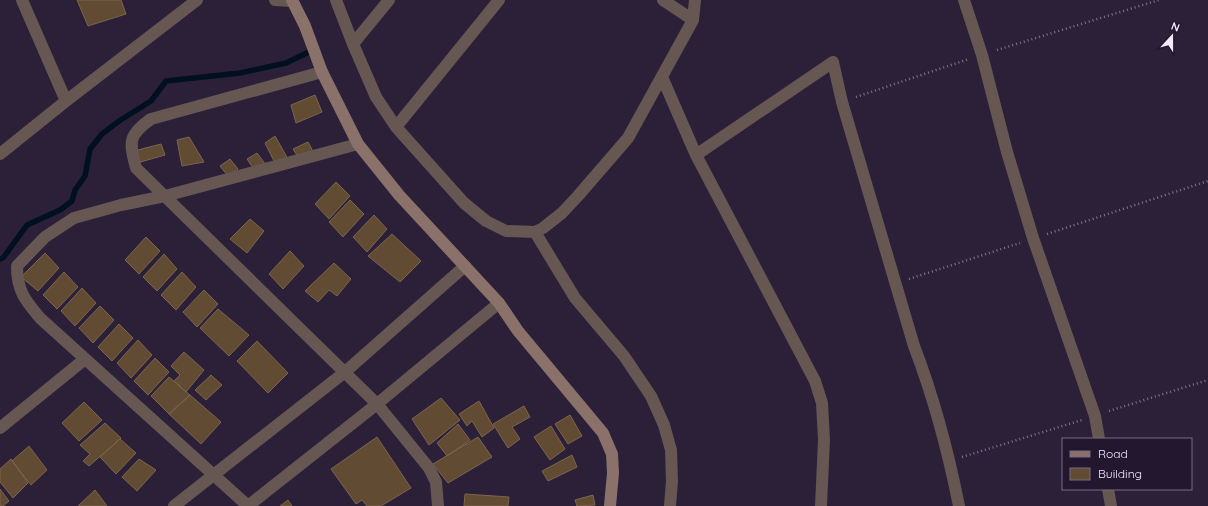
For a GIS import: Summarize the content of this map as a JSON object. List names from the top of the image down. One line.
{"legend":["Road","Building"],"north":"top"}
